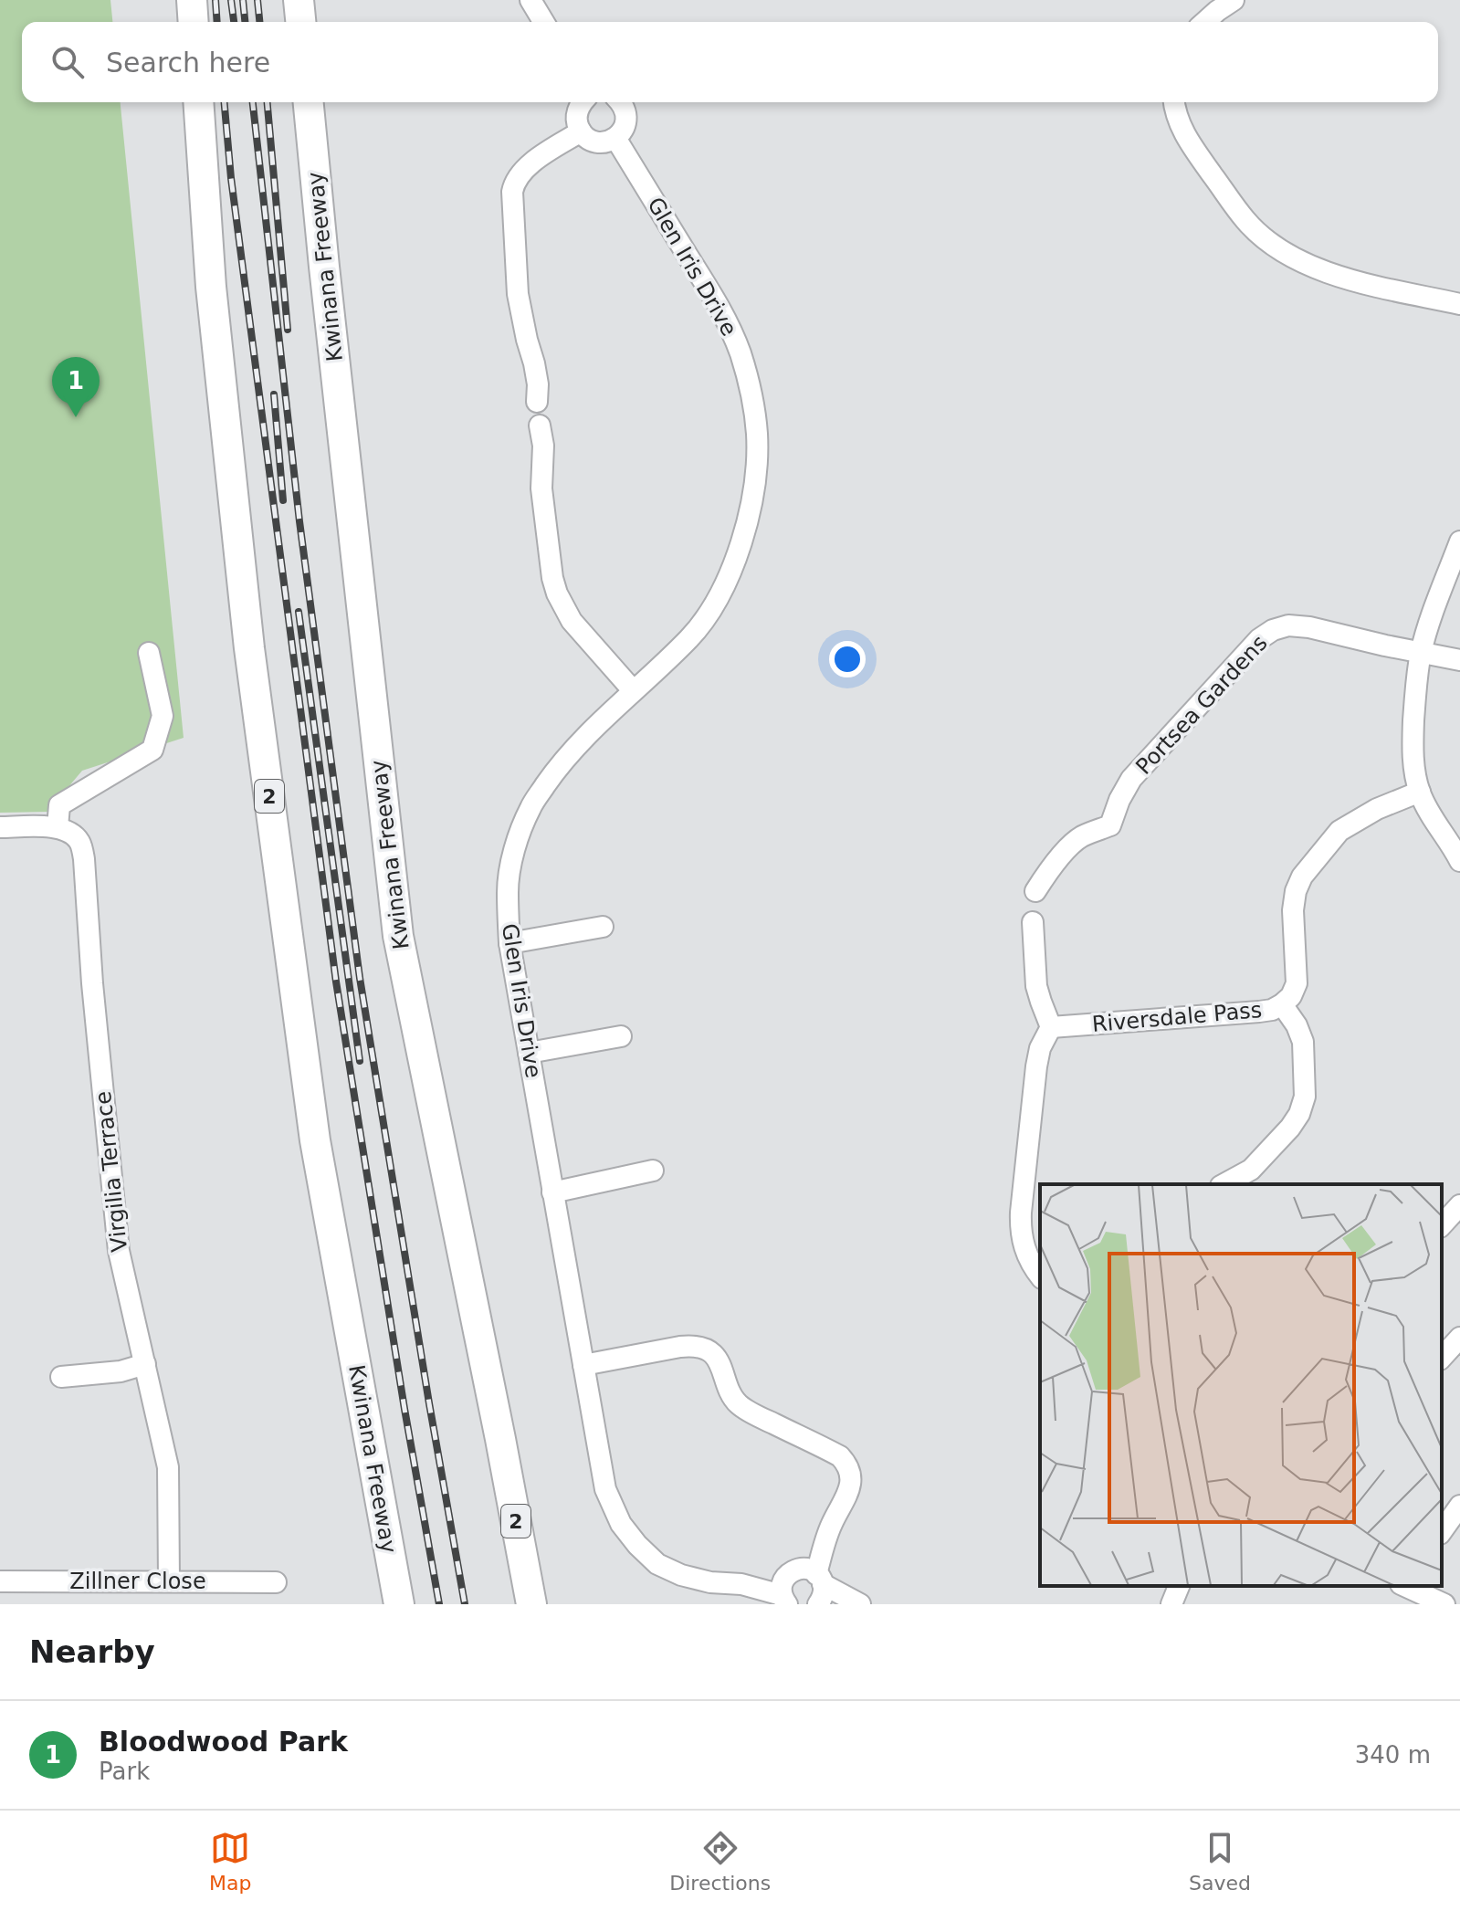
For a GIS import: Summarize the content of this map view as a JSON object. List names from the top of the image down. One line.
{"streets":{"highway":["Kwinana Freeway","2"],"street":["Glen Iris Drive","Portsea Gardens","Riversdale Pass","Virgilia Terrace","Zillner Close"]},"crossings":[["Virgilia Terrace","Zillner Close"]],"page":{"search":"Search here","pins":"1","heading":"Nearby","list":[{"mark":"1","name":"Bloodwood Park","note":"Park","value":"340 m"}],"nav":["Map","Directions","Saved"]}}
